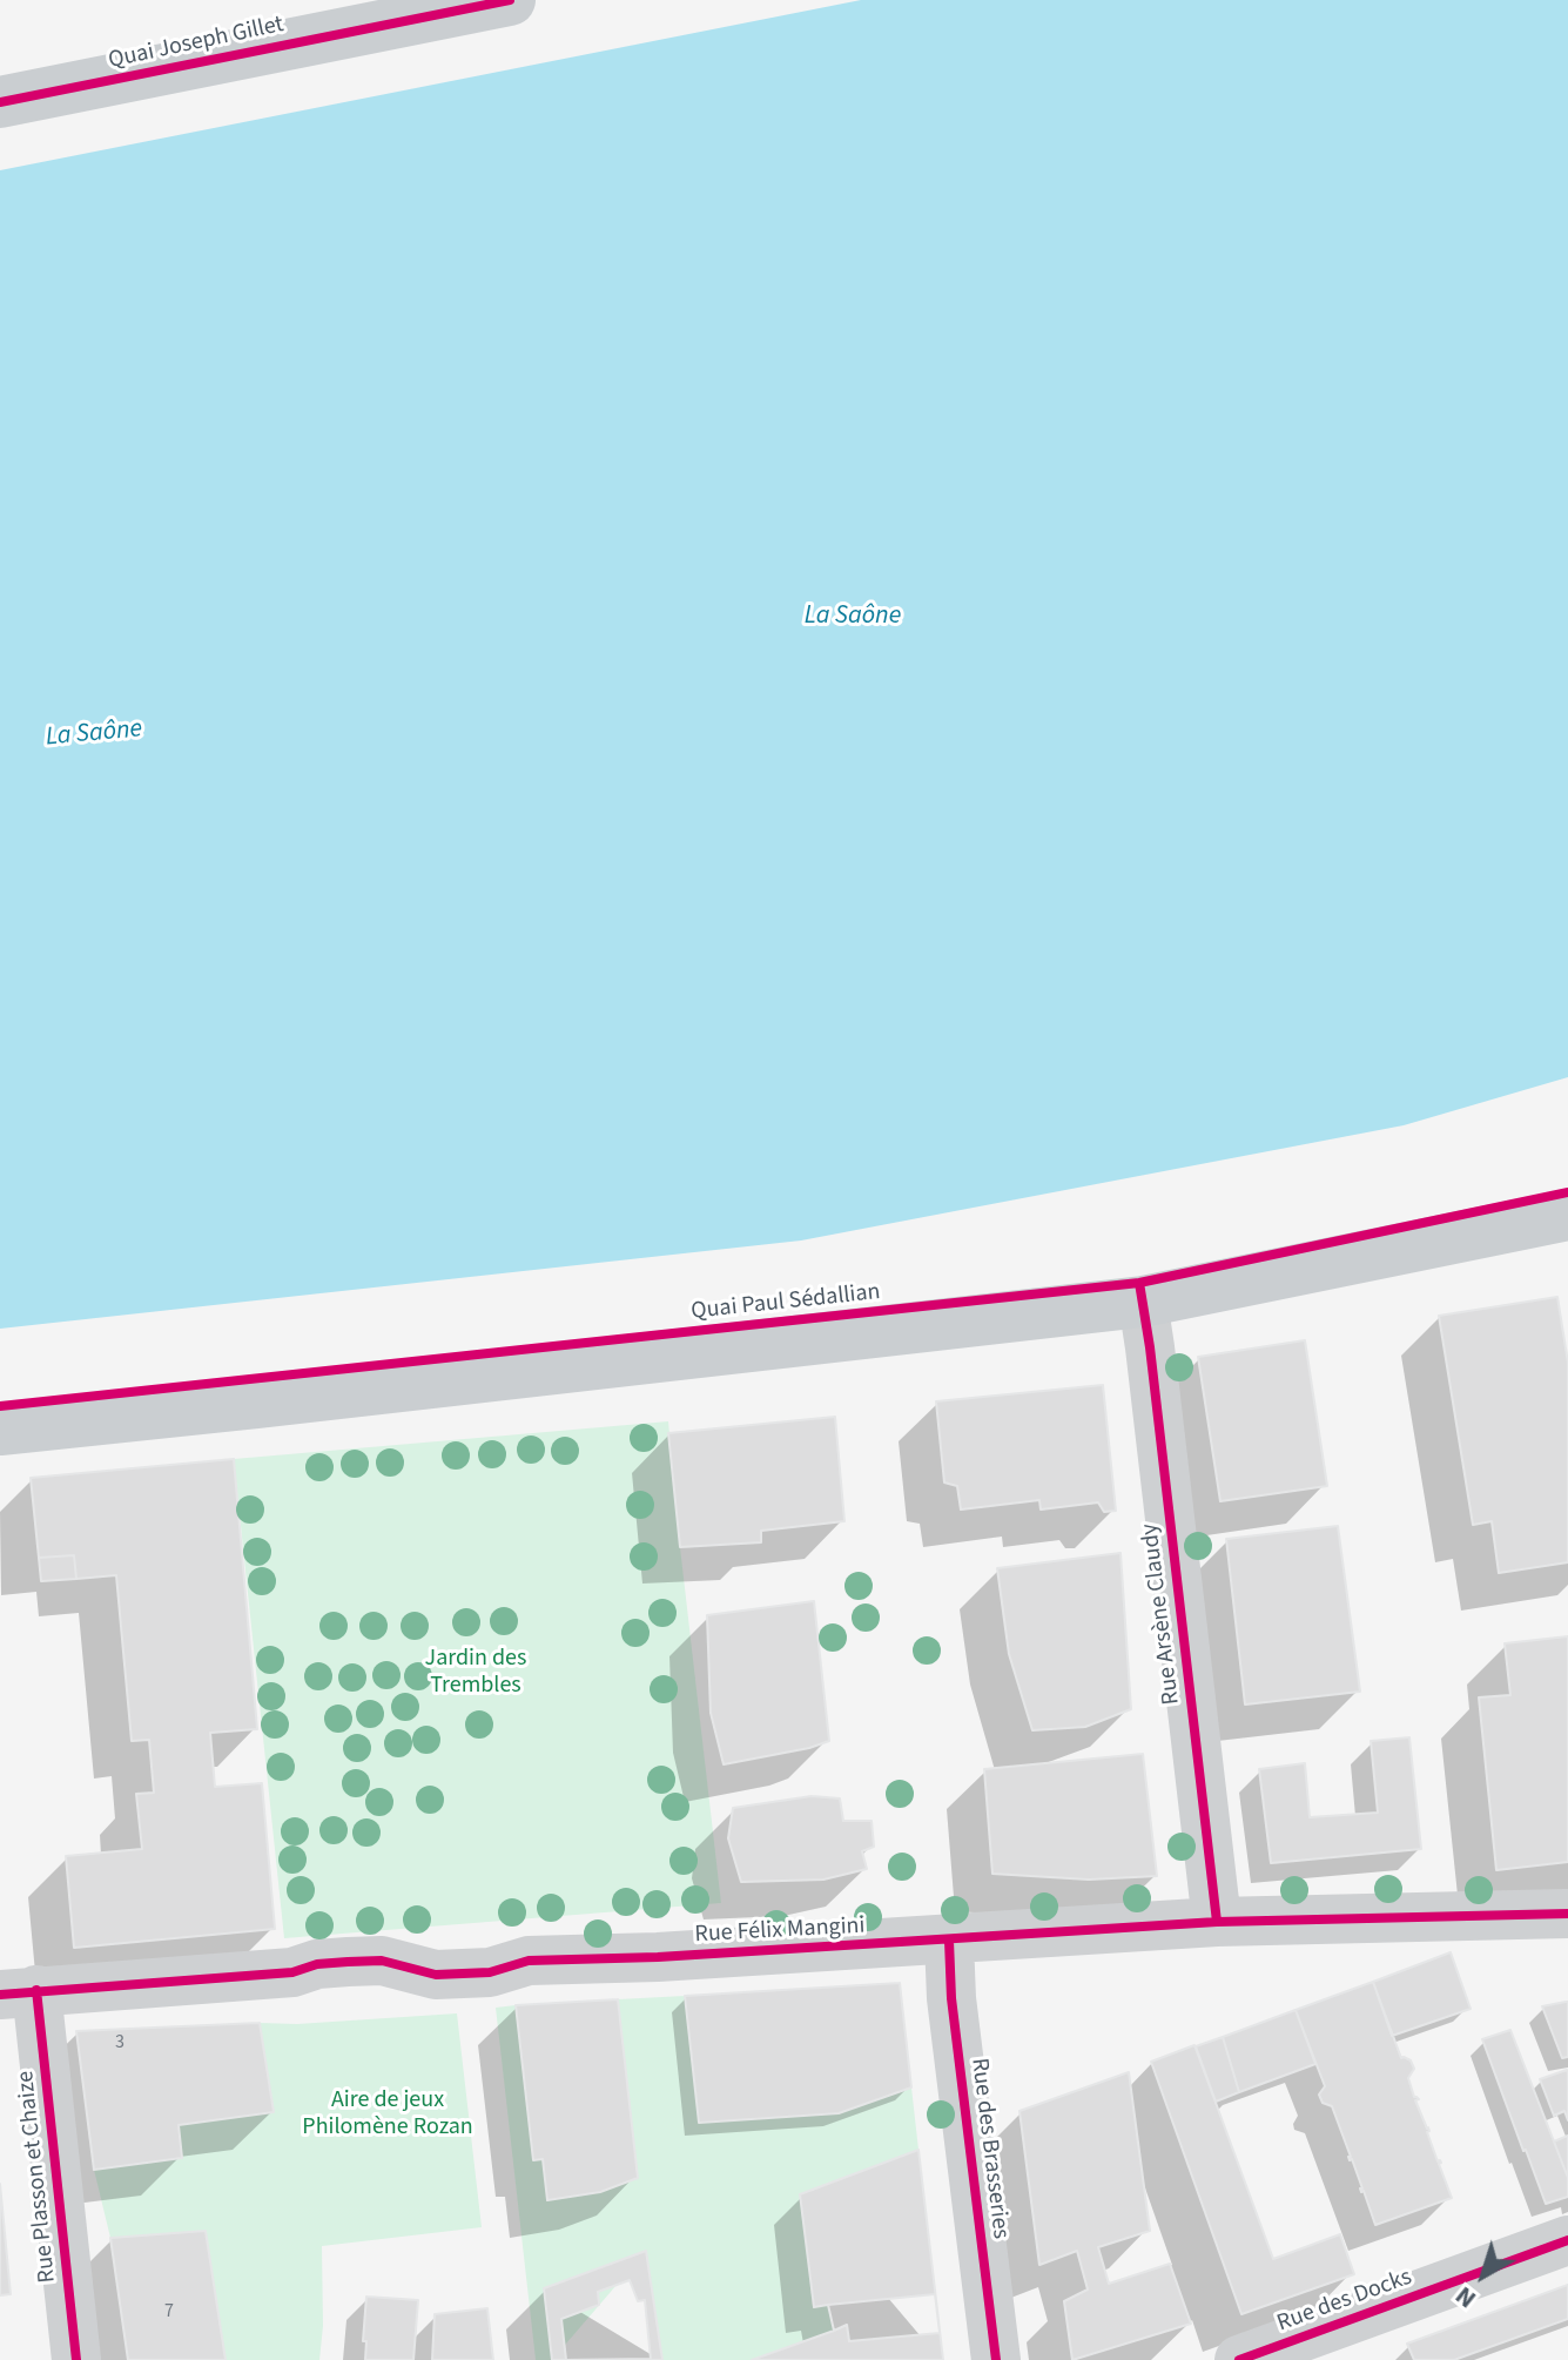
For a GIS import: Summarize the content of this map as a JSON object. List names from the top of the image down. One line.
{"streets":{"main road":["Quai Joseph Gillet","Quai Paul Sédallian"],"street":["Rue Arsène Claudy","Rue Félix Mangini","Rue des Brasseries","Rue Plasson et Chaize","Rue des Docks"]},"crossings":[["Quai Paul Sédallian","Rue Arsène Claudy"],["Rue Arsène Claudy","Rue Félix Mangini"],["Rue Félix Mangini","Rue des Brasseries"],["Rue Félix Mangini","Rue Plasson et Chaize"]],"water":["La Saône"],"parks":["Jardin des Trembles","Aire de jeux Philomène Rozan"],"house_numbers":["3","7"],"north":"bottom left"}
